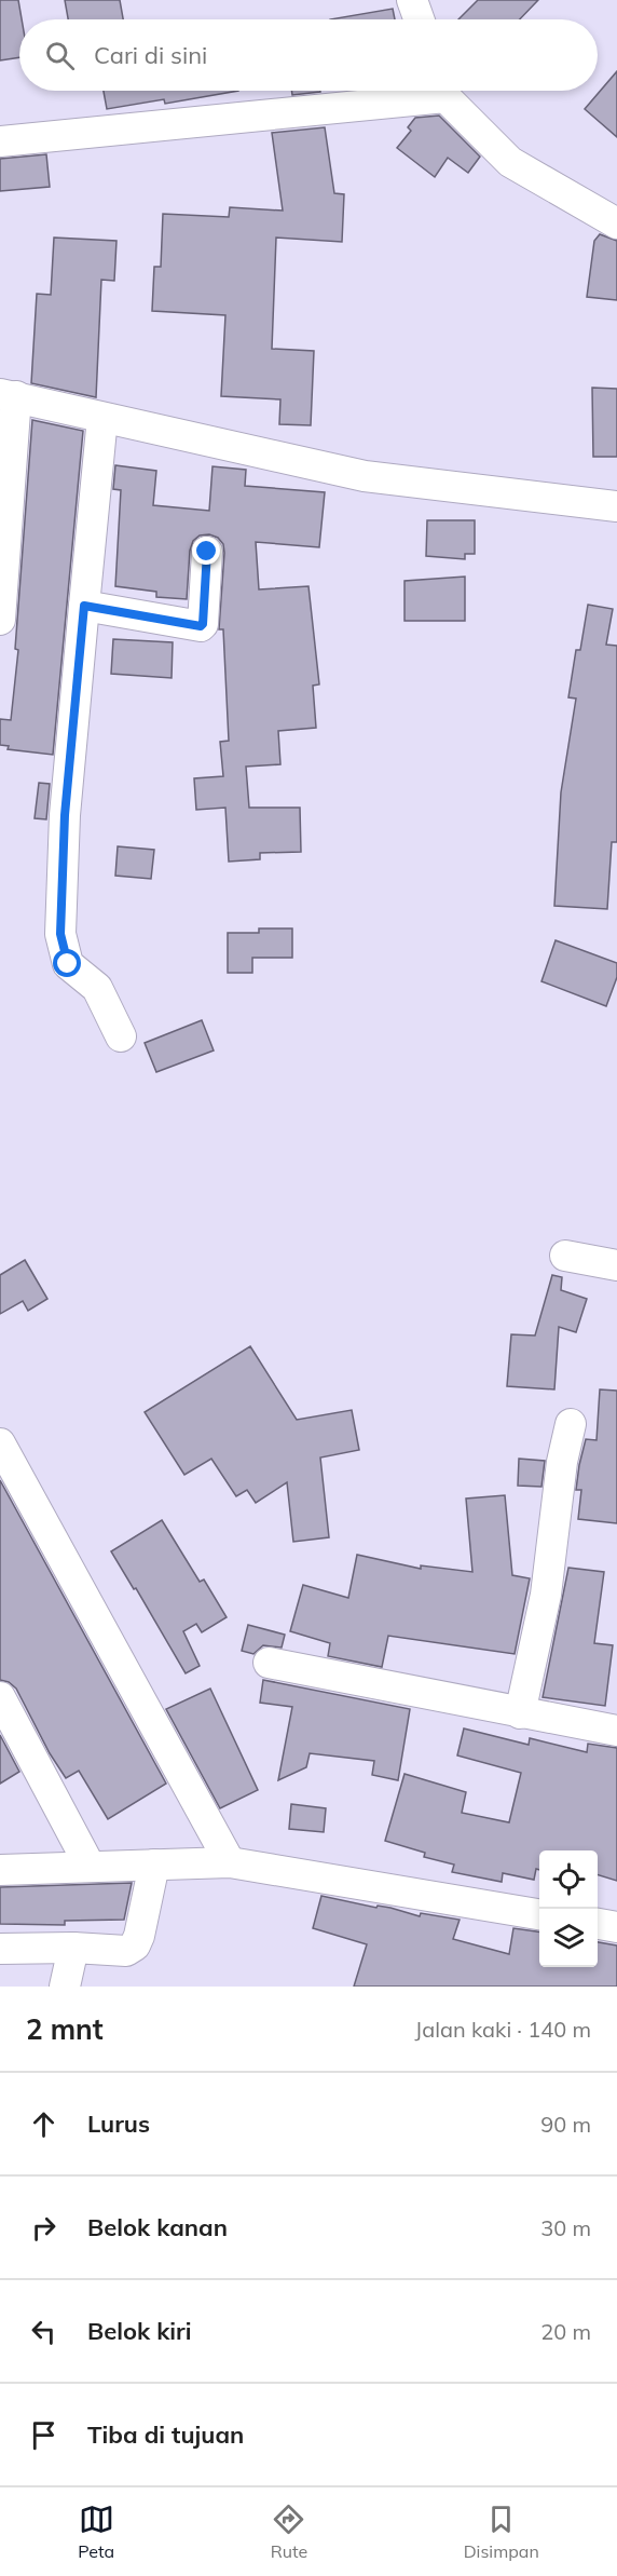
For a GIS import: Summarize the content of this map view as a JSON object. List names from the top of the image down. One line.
{"page":{"search":"Cari di sini","heading":["2 mnt","Jalan kaki · 140 m"],"list":[["Lurus","90 m"],["Belok kanan","30 m"],["Belok kiri","20 m"],"Tiba di tujuan"],"nav":["Peta","Rute","Disimpan"]}}
